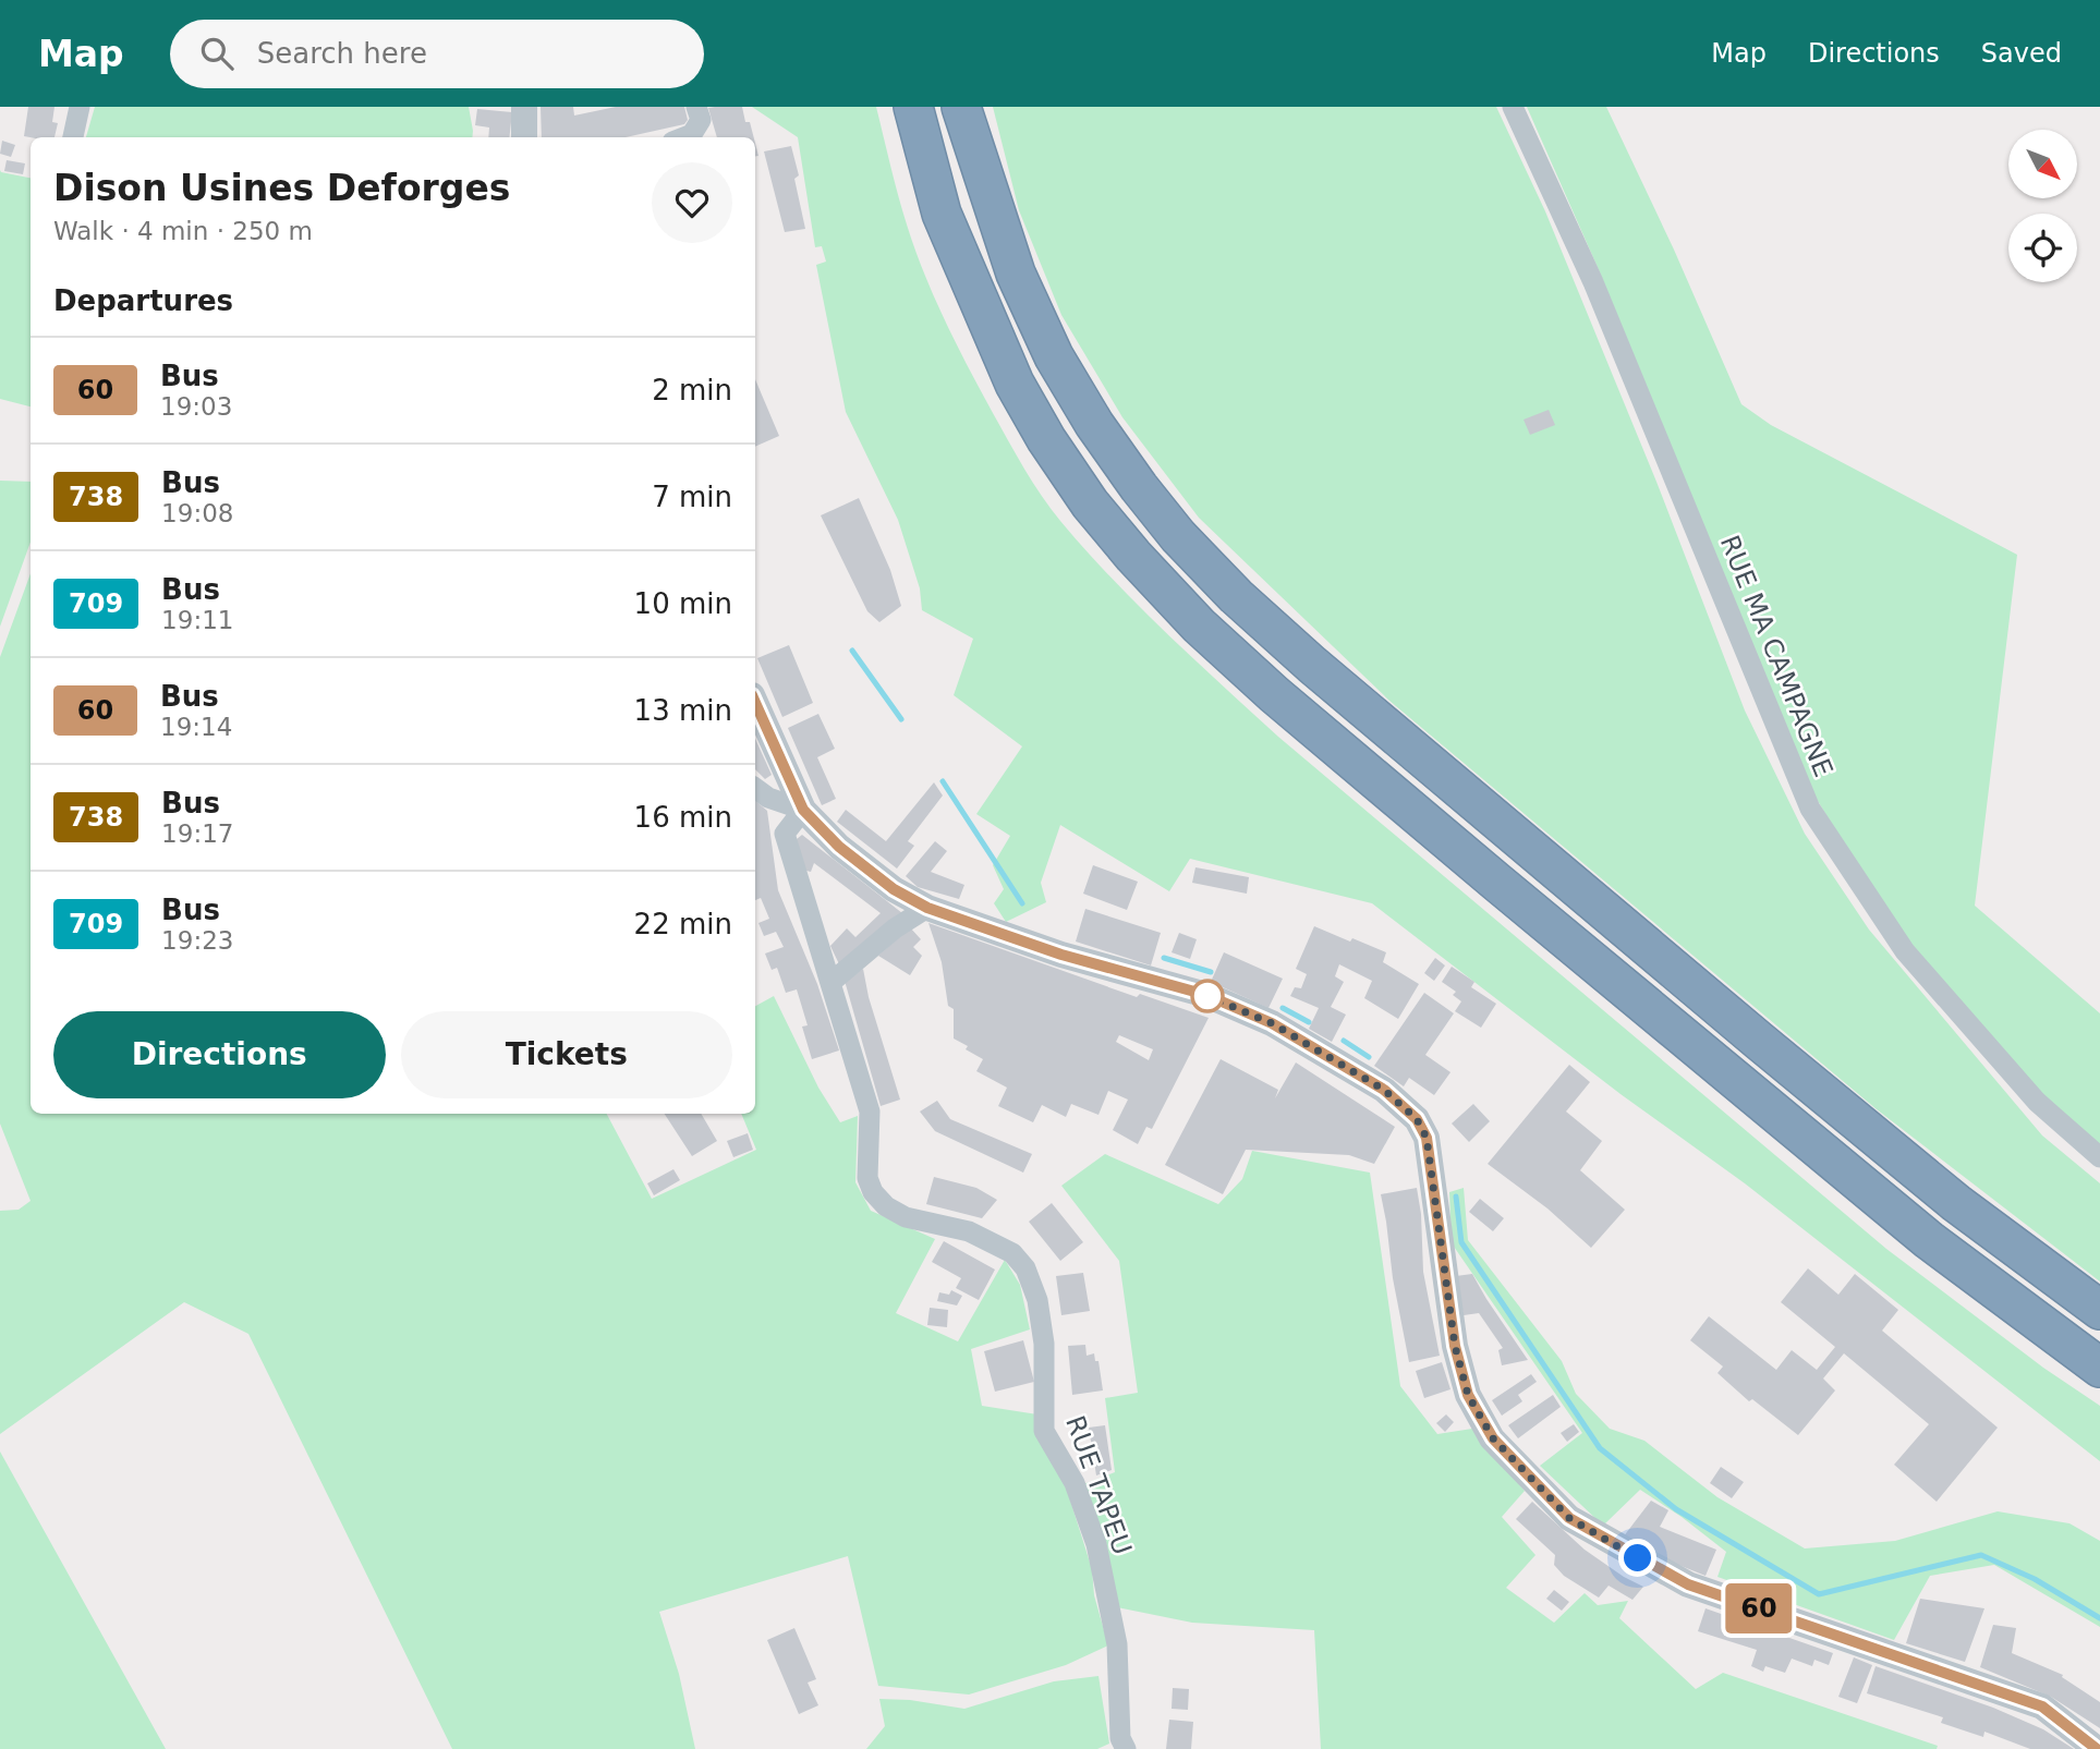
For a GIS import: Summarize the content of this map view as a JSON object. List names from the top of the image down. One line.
{"streets":{"street":["RUE MA CAMPAGNE","RUE TAPEU"]},"lines":["bus line 60"],"north":"bottom right","page":{"header":"Map","search":"Search here","nav":["Map","Directions","Saved"],"on_map":"60","heading":[["Dison Usines Deforges","Walk · 4 min · 250 m"],"Departures"],"list":[{"mark":"60","name":"Bus","note":"19:03","value":"2 min"},{"mark":"738","name":"Bus","note":"19:08","value":"7 min"},{"mark":"709","name":"Bus","note":"19:11","value":"10 min"},{"mark":"60","name":"Bus","note":"19:14","value":"13 min"},{"mark":"738","name":"Bus","note":"19:17","value":"16 min"},{"mark":"709","name":"Bus","note":"19:23","value":"22 min"}],"buttons":["Directions","Tickets"]}}
